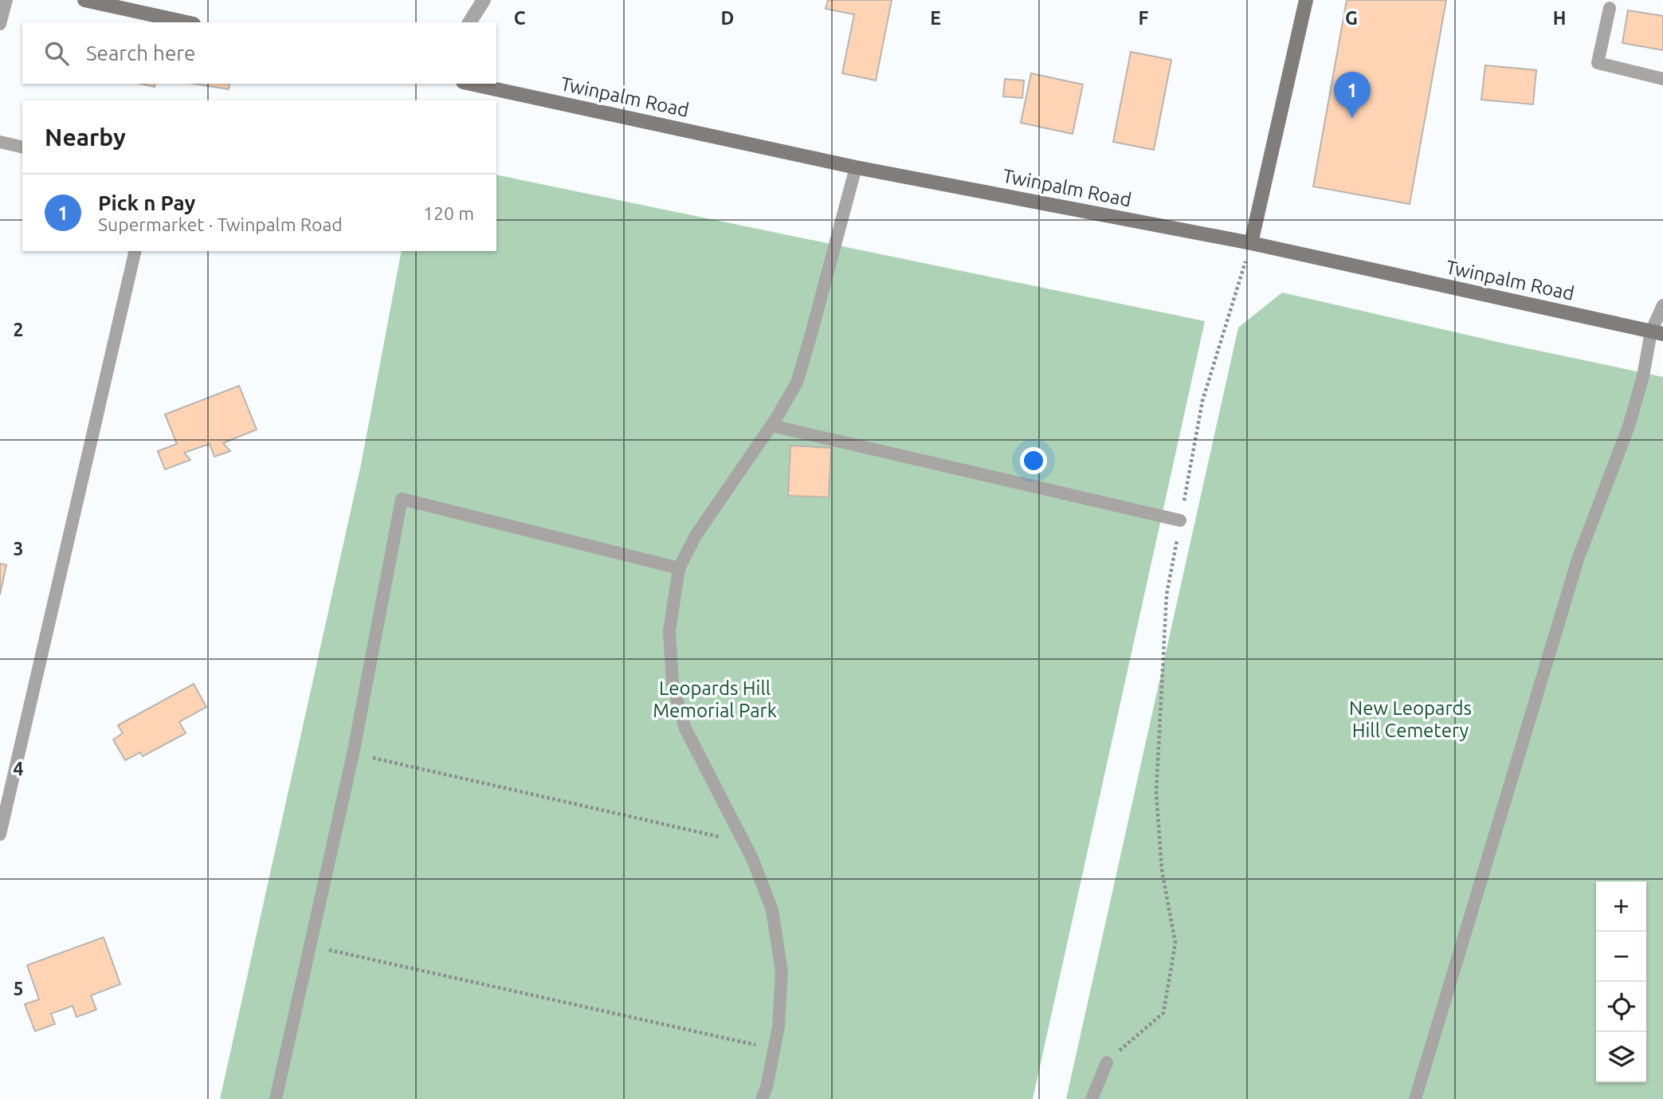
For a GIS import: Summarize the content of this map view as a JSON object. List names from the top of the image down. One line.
{"streets":{"main road":["Twinpalm Road"]},"parks":["Leopards Hill Memorial Park","New Leopards Hill Cemetery"],"page":{"search":"Search here","pins":"1","heading":"Nearby","list":[{"mark":"1","name":"Pick n Pay","note":"Supermarket · Twinpalm Road","value":"120 m"}],"map_buttons":["+","−"]},"grid":{"columns":["C","D","E","F","G","H"],"rows":["2","3","4","5"]}}
